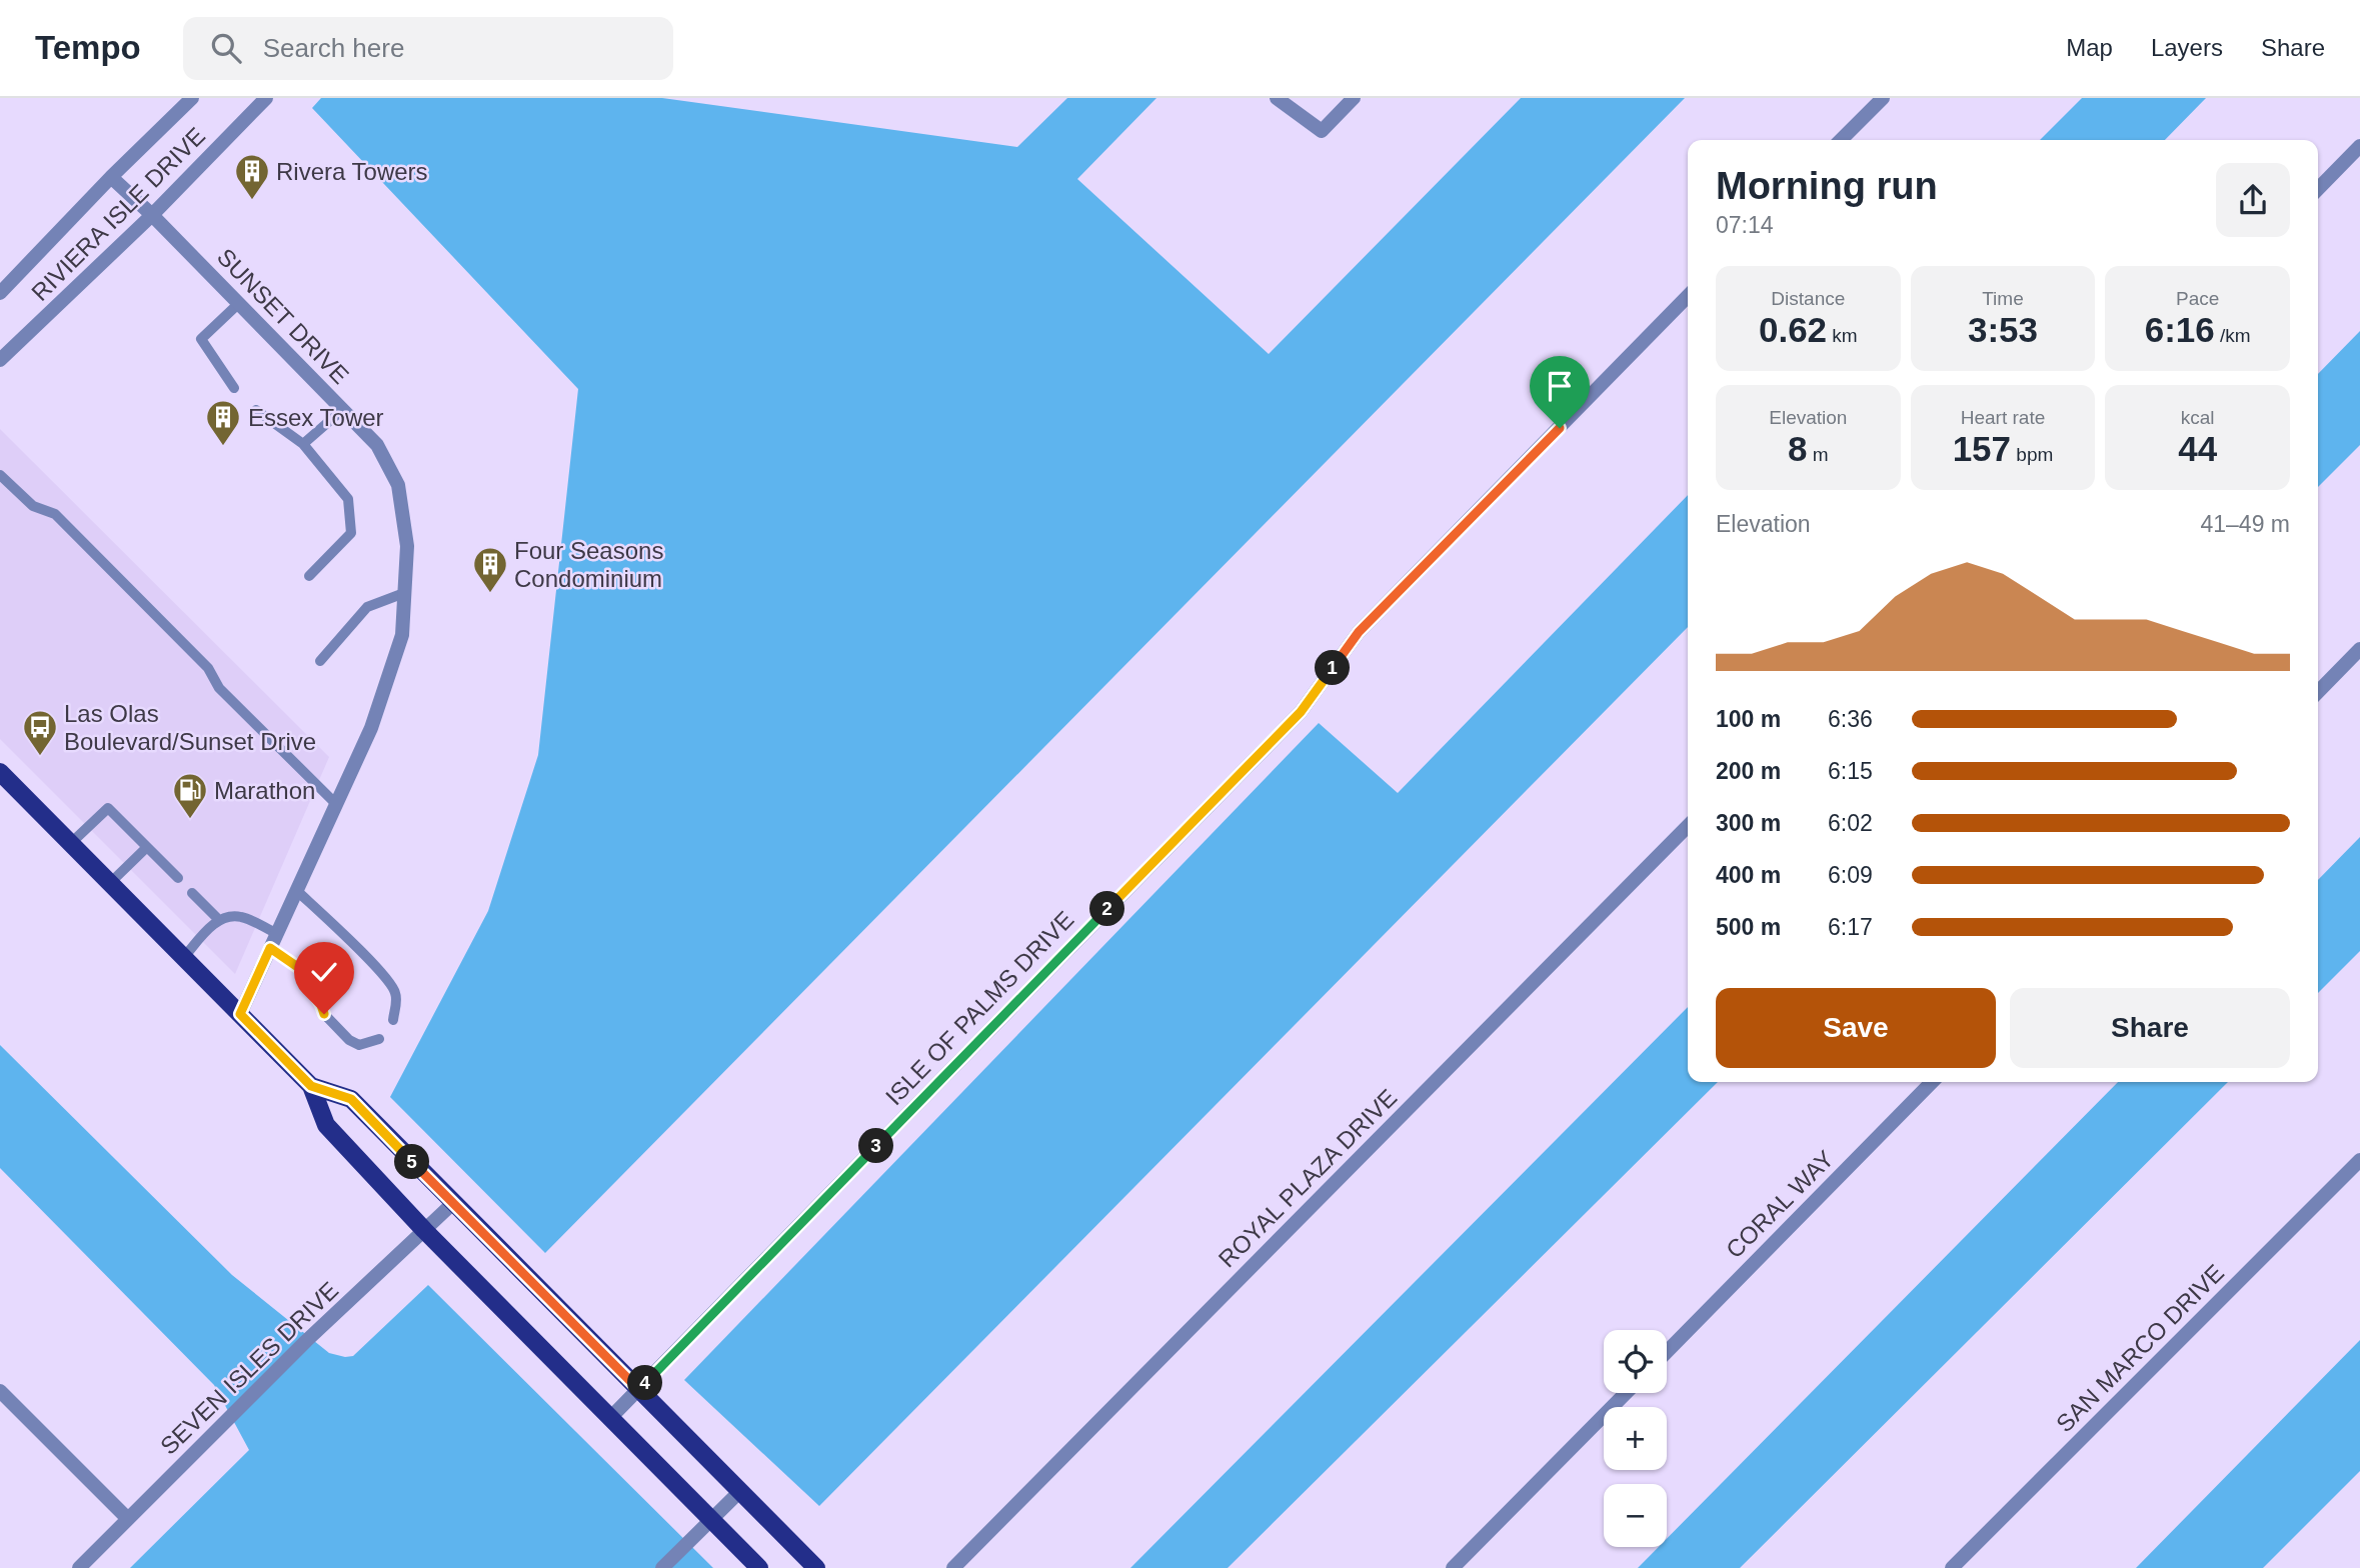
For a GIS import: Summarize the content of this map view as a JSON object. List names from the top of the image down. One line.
{"streets":{"street":["RIVIERA ISLE DRIVE","SUNSET DRIVE","ISLE OF PALMS DRIVE","ROYAL PLAZA DRIVE","CORAL WAY","SAN MARCO DRIVE","SEVEN ISLES DRIVE"]},"crossings":[["RIVIERA ISLE DRIVE","SUNSET DRIVE"]],"places":{"building":["Rivera Towers","Essex Tower","Four Seasons Condominium"],"bus stop":["Las Olas Boulevard/Sunset Drive"],"fuel station":["Marathon"]},"page":{"header":"Tempo","search":"Search here","nav":["Map","Layers","Share"],"heading":["Morning run","07:14"],"stats":[["Distance","0.62 km"],["Time","3:53"],["Pace","6:16 /km"],["Elevation","8 m"],["Heart rate","157 bpm"],["kcal","44"]],"chart":["Elevation","41–49 m"],"pins":["1","2","3","5","4"],"list":[{"name":"100 m","note":"6:36"},{"name":"200 m","note":"6:15"},{"name":"300 m","note":"6:02"},{"name":"400 m","note":"6:09"},{"name":"500 m","note":"6:17"}],"buttons":["Save","Share"],"map_buttons":["+","−"]}}
